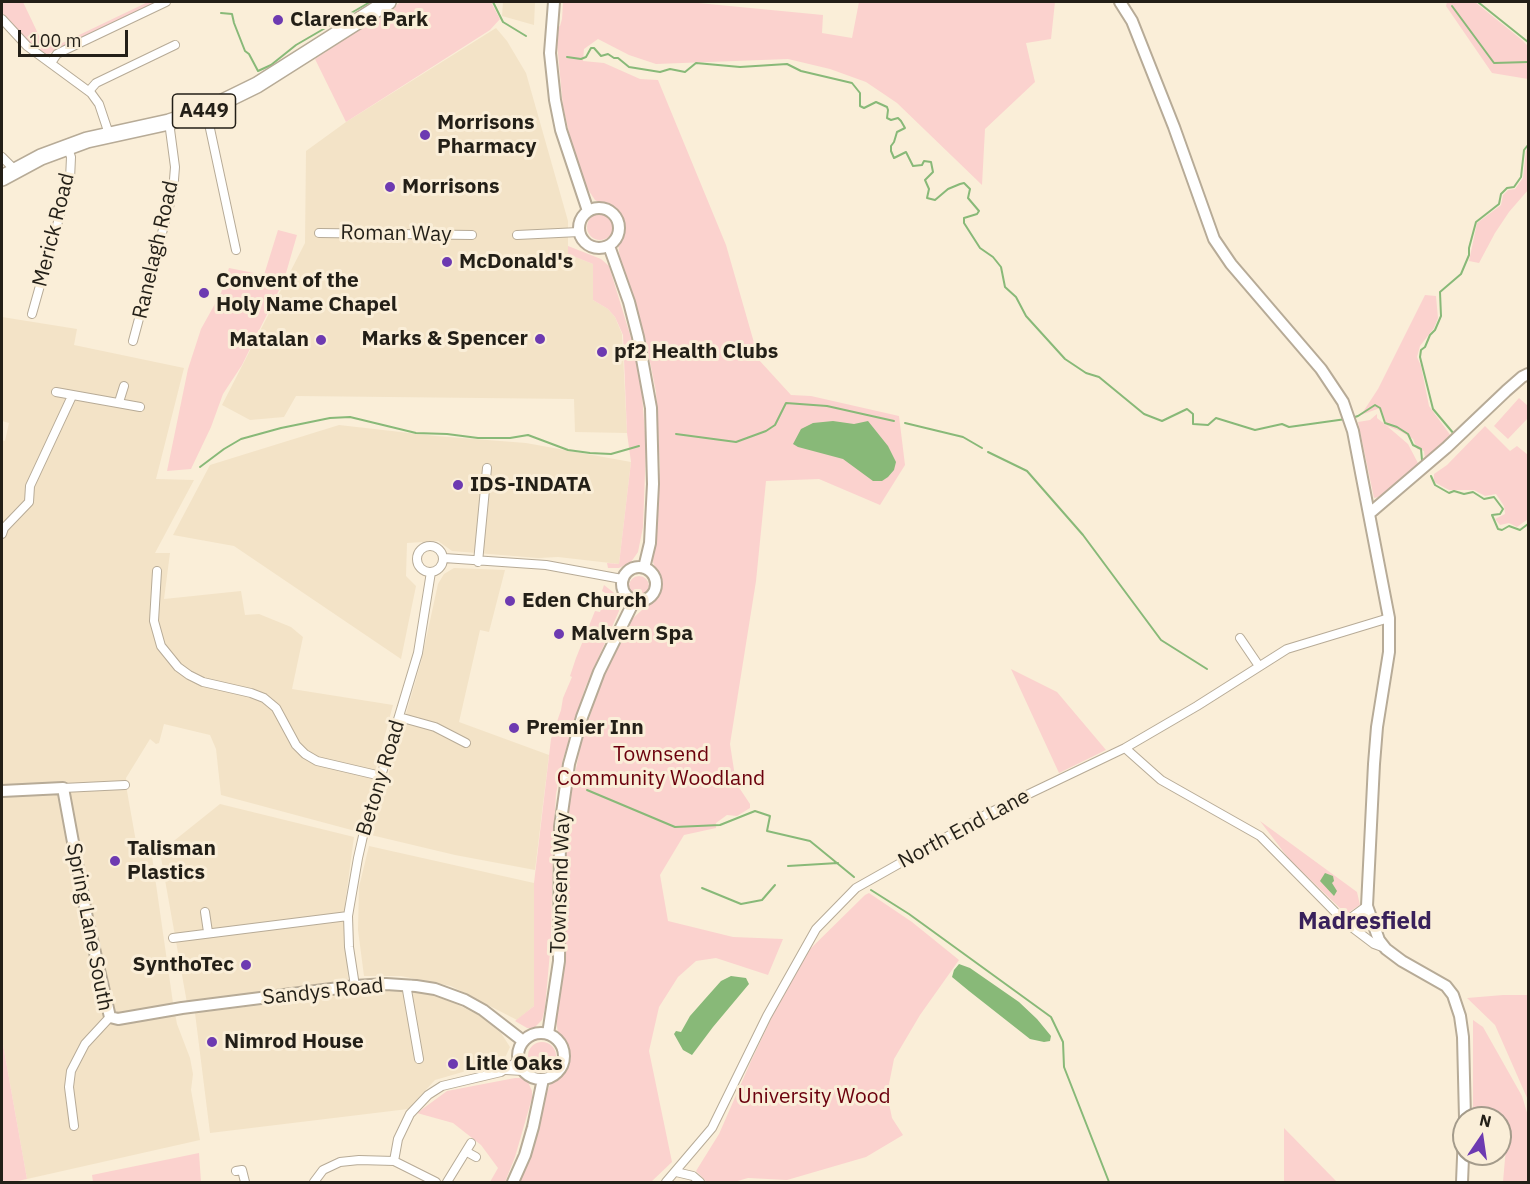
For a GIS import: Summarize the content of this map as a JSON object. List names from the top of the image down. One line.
{"streets":{"highway":["A449"],"street":["Merick Road","Roman Way","Ranelagh Road","Betony Road","North End Lane","Townsend Way","Spring Lane South","Sandys Road"]},"crossings":[["A449","Merick Road"],["A449","Ranelagh Road"],["Betony Road","Sandys Road"],["Townsend Way","Sandys Road"],["Spring Lane South","Sandys Road"]],"districts":["Madresfield"],"parks":["Townsend Community Woodland","University Wood"],"places":["Clarence Park","Morrisons Pharmacy","Morrisons","McDonald's","Convent of the Holy Name Chapel","Marks & Spencer","Matalan","pf2 Health Clubs","IDS-INDATA","Eden Church","Malvern Spa","Premier Inn","Talisman Plastics","SynthoTec","Nimrod House","Litle Oaks"],"scale_bar":"100 m","north":"top"}
